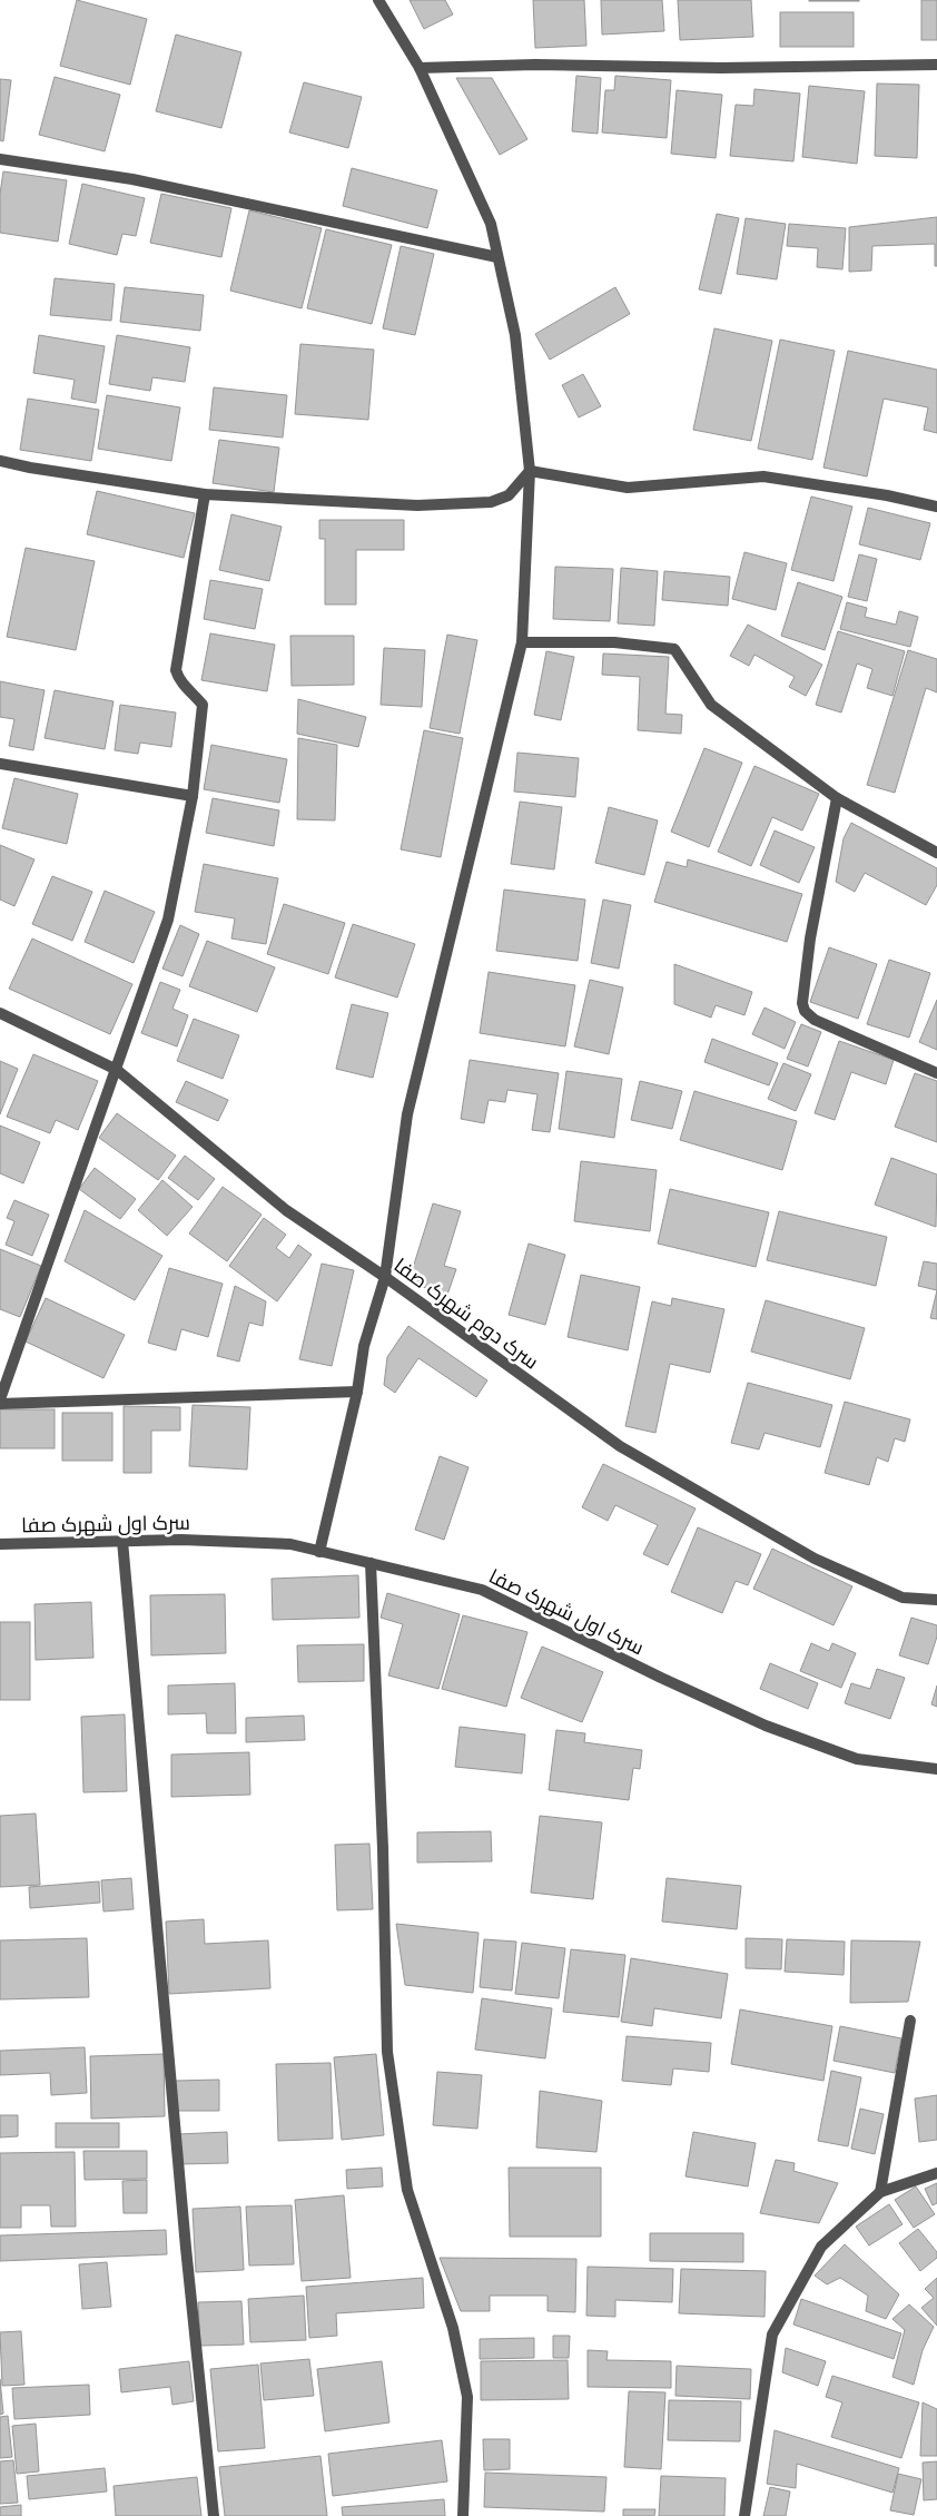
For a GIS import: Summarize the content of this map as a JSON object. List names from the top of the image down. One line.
{"streets":{"street":["سرک دوم شهرک صفا","سرک اول شهرک صفا"]}}
